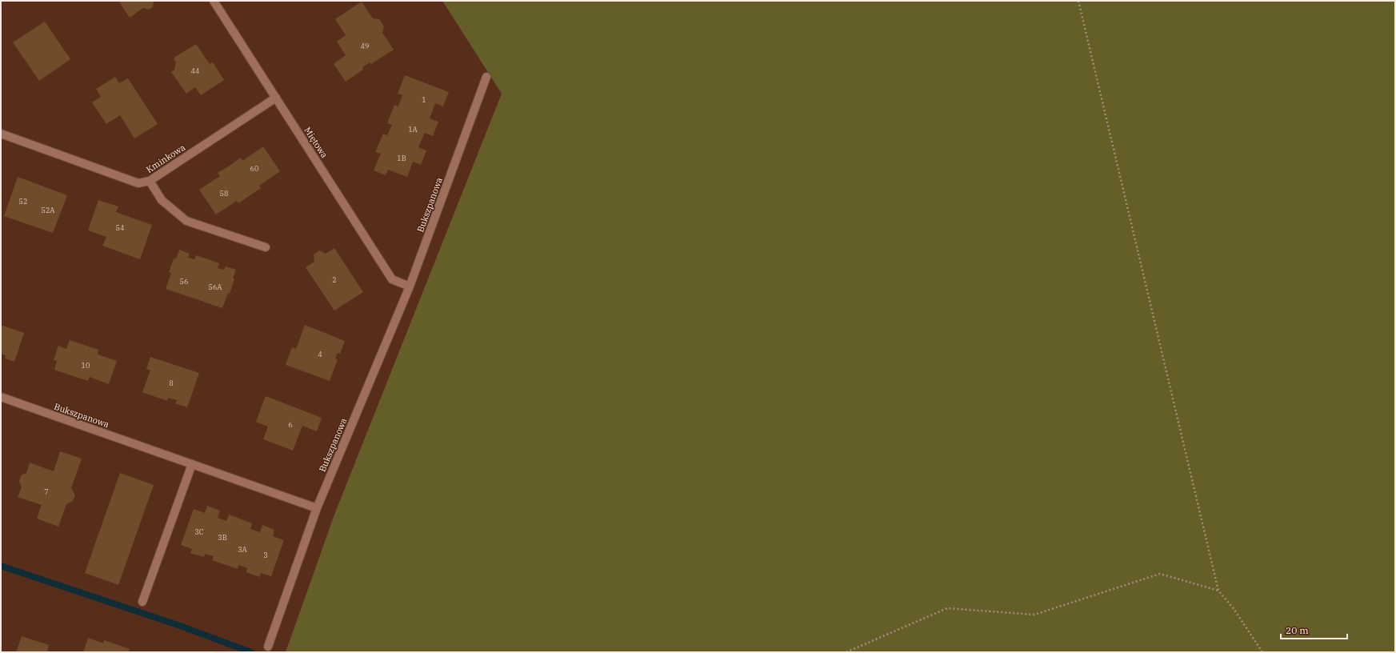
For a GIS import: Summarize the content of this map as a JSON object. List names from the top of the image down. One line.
{"streets":{"street":["Miętowa","Kminkowa","Bukszpanowa"]},"crossings":[["Miętowa","Kminkowa"],["Miętowa","Bukszpanowa"]],"house_numbers":["49","44","1","1A","1B","60","58","52","52A","54","2","56","56A","4","10","8","6","7","3C","3B","3A","3"],"scale_bar":"20 m"}
